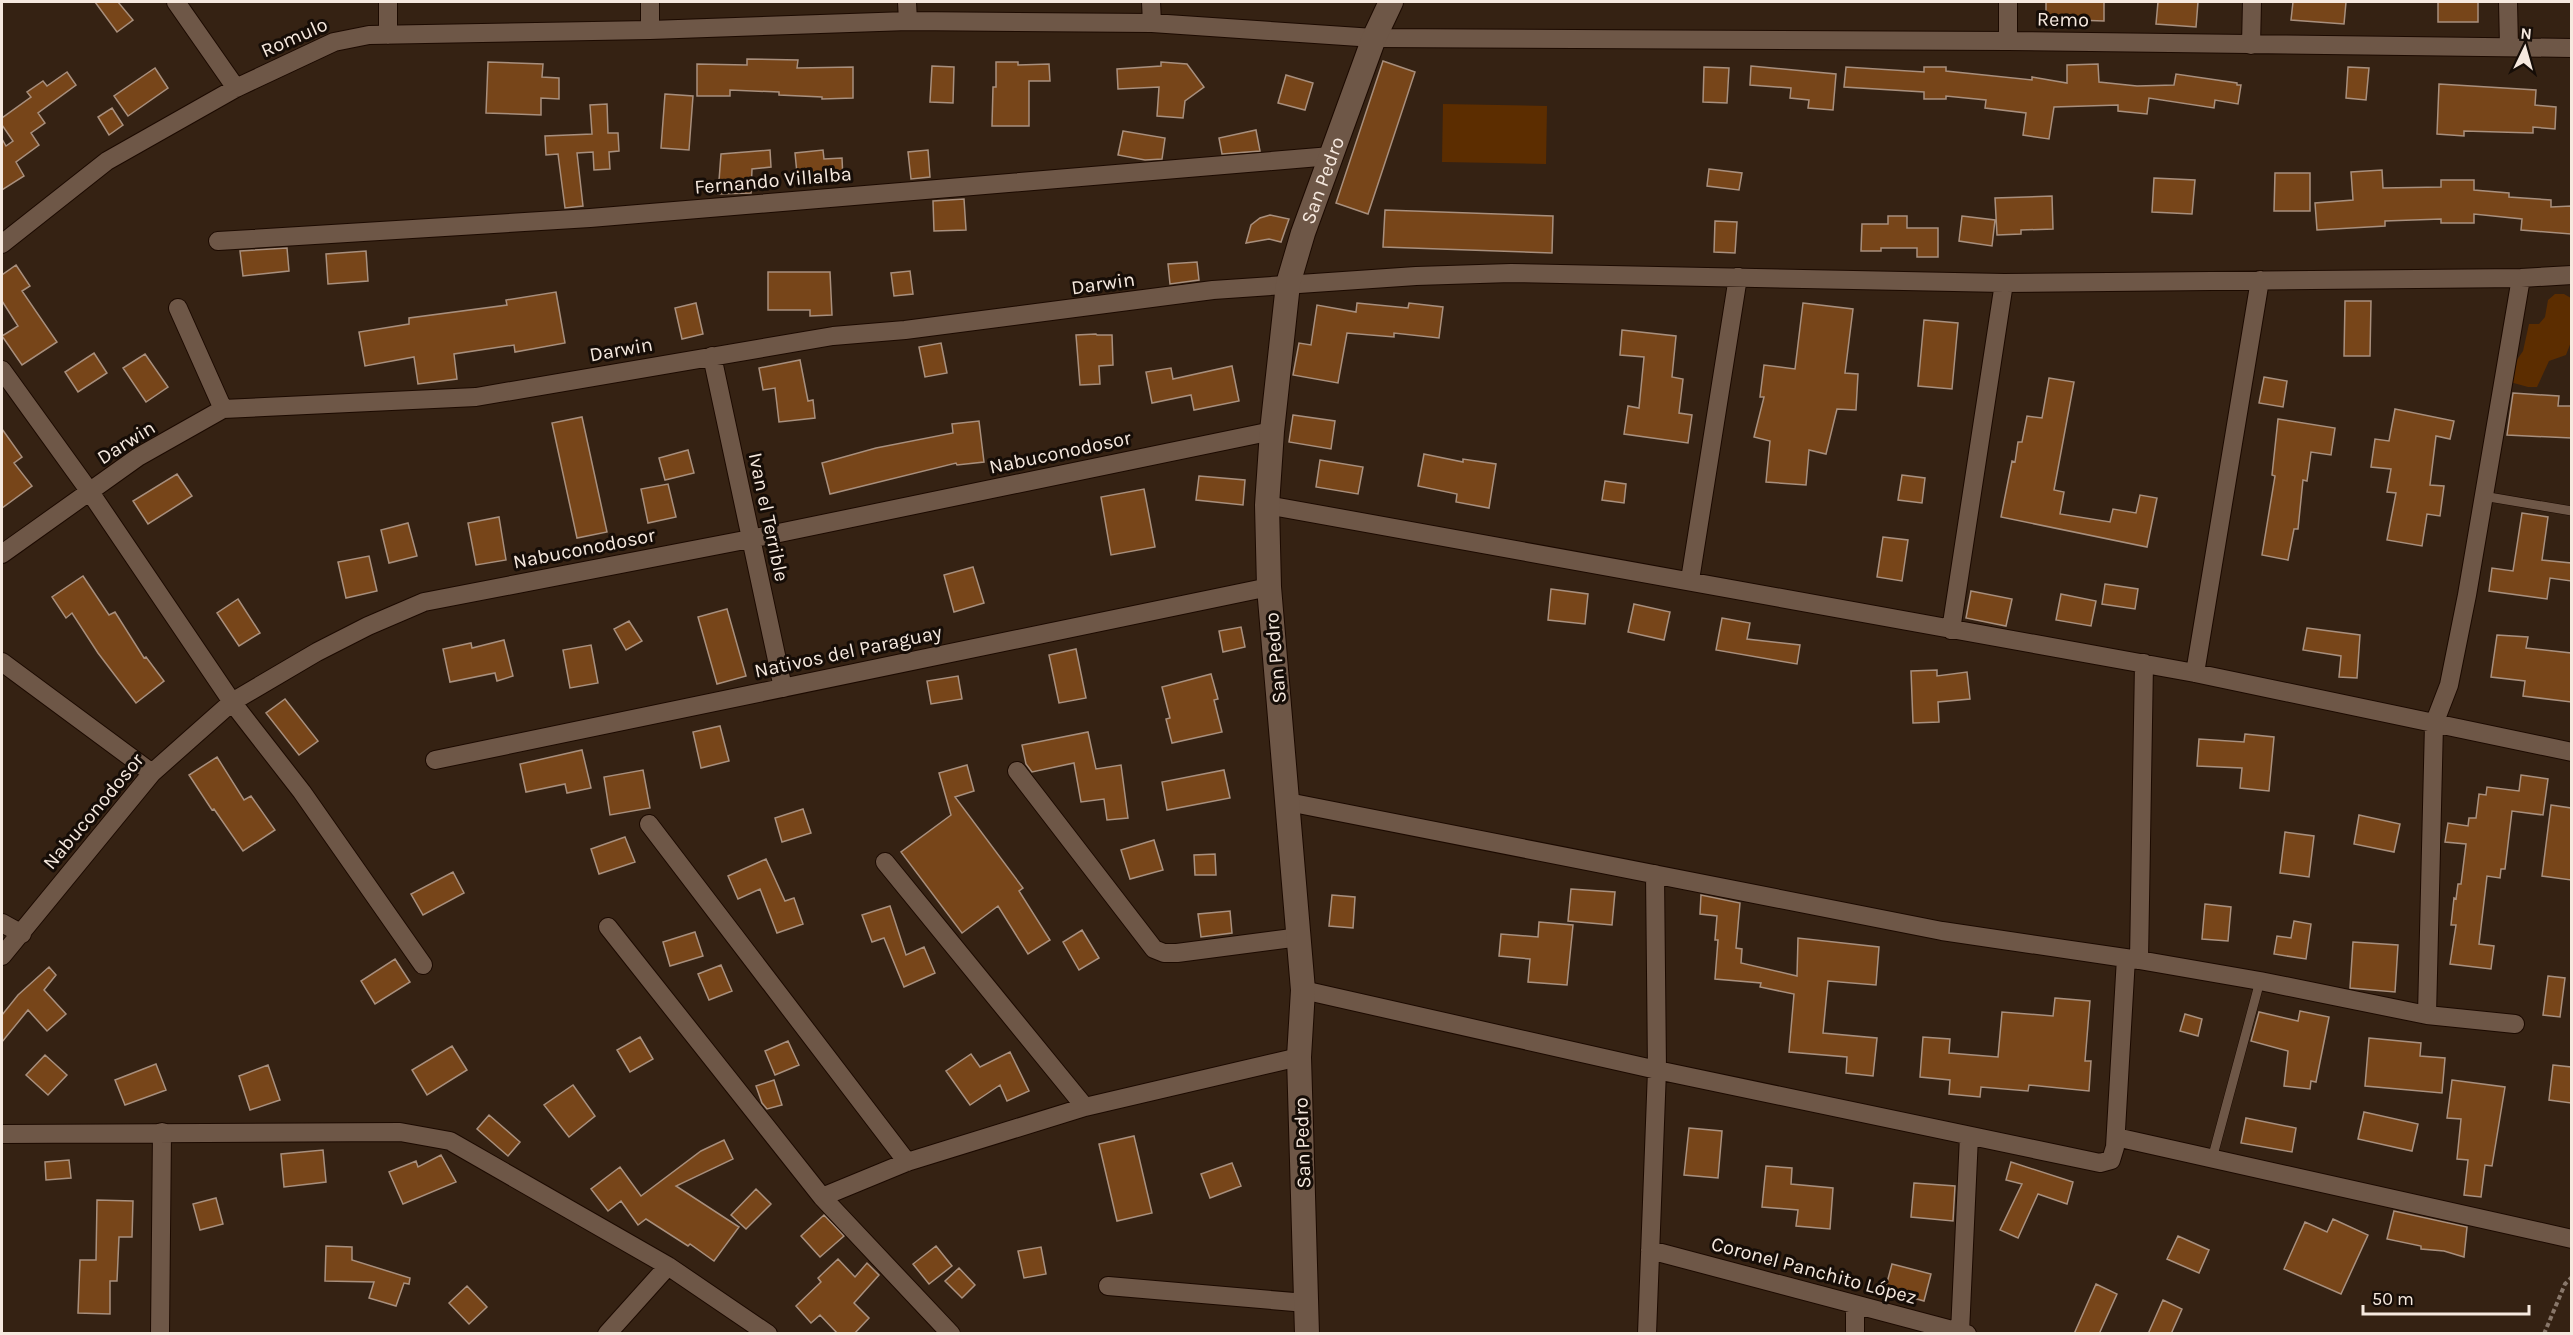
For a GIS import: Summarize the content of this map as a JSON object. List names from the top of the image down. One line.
{"streets":{"main road":["San Pedro"],"street":["Remo","Romulo","Fernando Villalba","Darwin","Nabuconodosor","Ivan el Terrible","Nativos del Paraguay","Coronel Panchito López"]},"crossings":[["Remo","Romulo"],["Remo","San Pedro"],["Romulo","San Pedro"],["San Pedro","Fernando Villalba"],["San Pedro","Darwin"],["San Pedro","Nabuconodosor"],["San Pedro","Nativos del Paraguay"],["Darwin","Ivan el Terrible"],["Nabuconodosor","Ivan el Terrible"],["Ivan el Terrible","Nativos del Paraguay"]],"scale_bar":"50 m","north":"top"}
